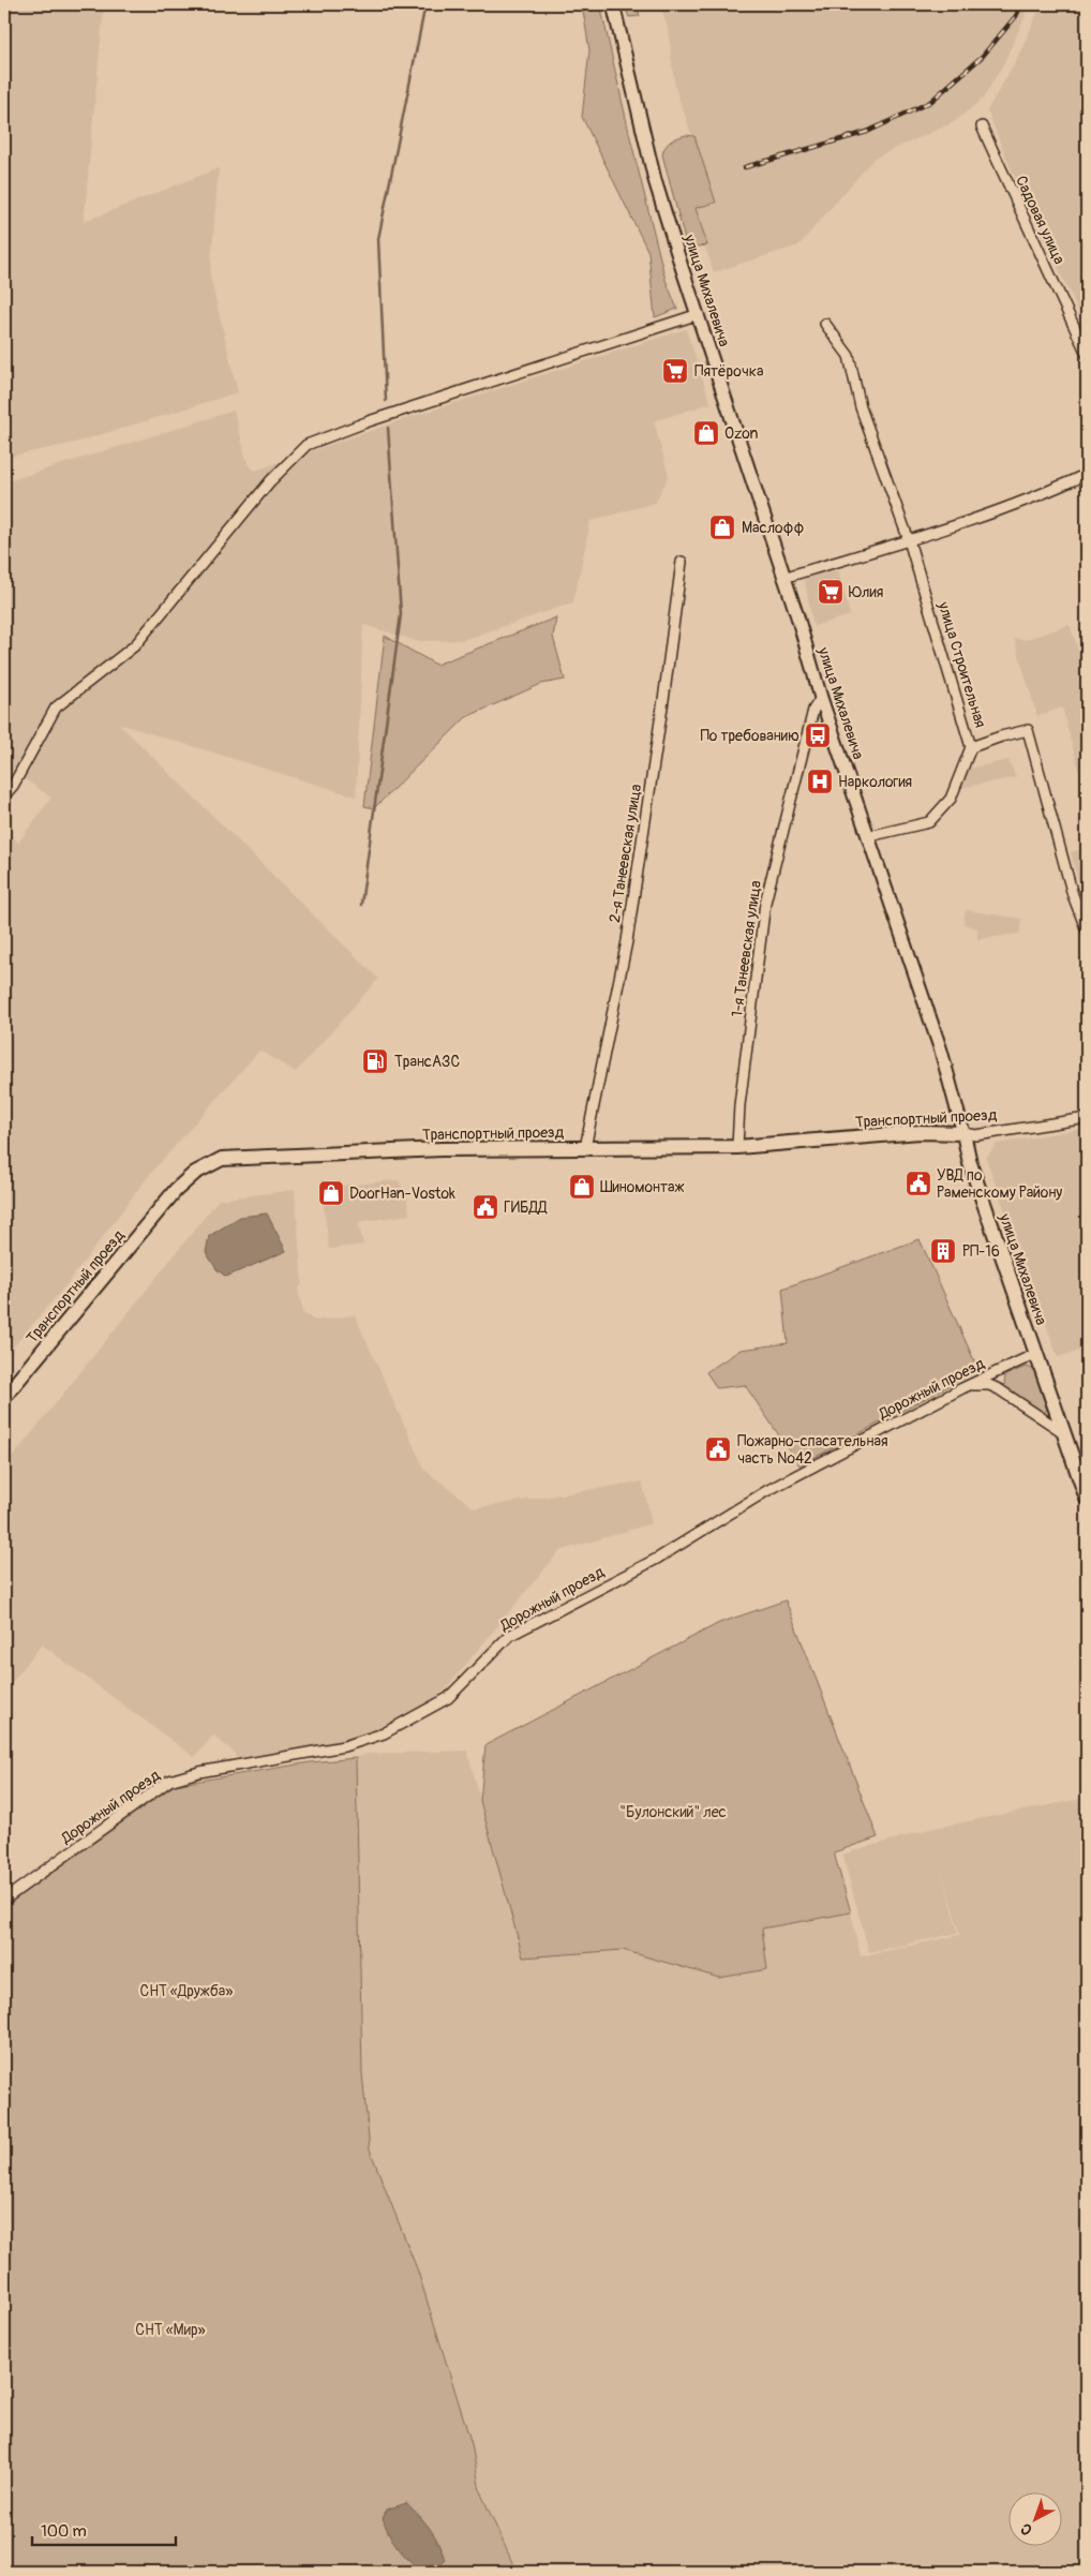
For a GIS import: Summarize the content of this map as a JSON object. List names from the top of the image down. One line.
{"streets":{"main road":["улица Михалевича","Транспортный проезд"],"street":["Садовая улица","улица Строительная","2-я Танеевская улица","1-я Танеевская улица","Дорожный проезд"]},"crossings":[["улица Михалевича","улица Строительная"],["улица Михалевича","1-я Танеевская улица"],["улица Михалевича","Транспортный проезд"],["улица Михалевича","Дорожный проезд"],["2-я Танеевская улица","Транспортный проезд"],["1-я Танеевская улица","Транспортный проезд"]],"parks":["\"Булонский\" лес","СНТ «Дружба»","СНТ «Мир»"],"places":{"supermarket":["Пятёрочка","Юлия"],"shop":["Ozon","Маслофф","Шиномонтаж","DoorHan-Vostok"],"bus stop":["По требованию"],"hospital":["Наркология"],"fuel station":["ТрансАЗС"],"public building":["УВД по Раменскому Району","ГИБДД","Пожарно-спасательная часть №42"],"building":["РП-16"]},"scale_bar":"100 m","north":"bottom left"}
